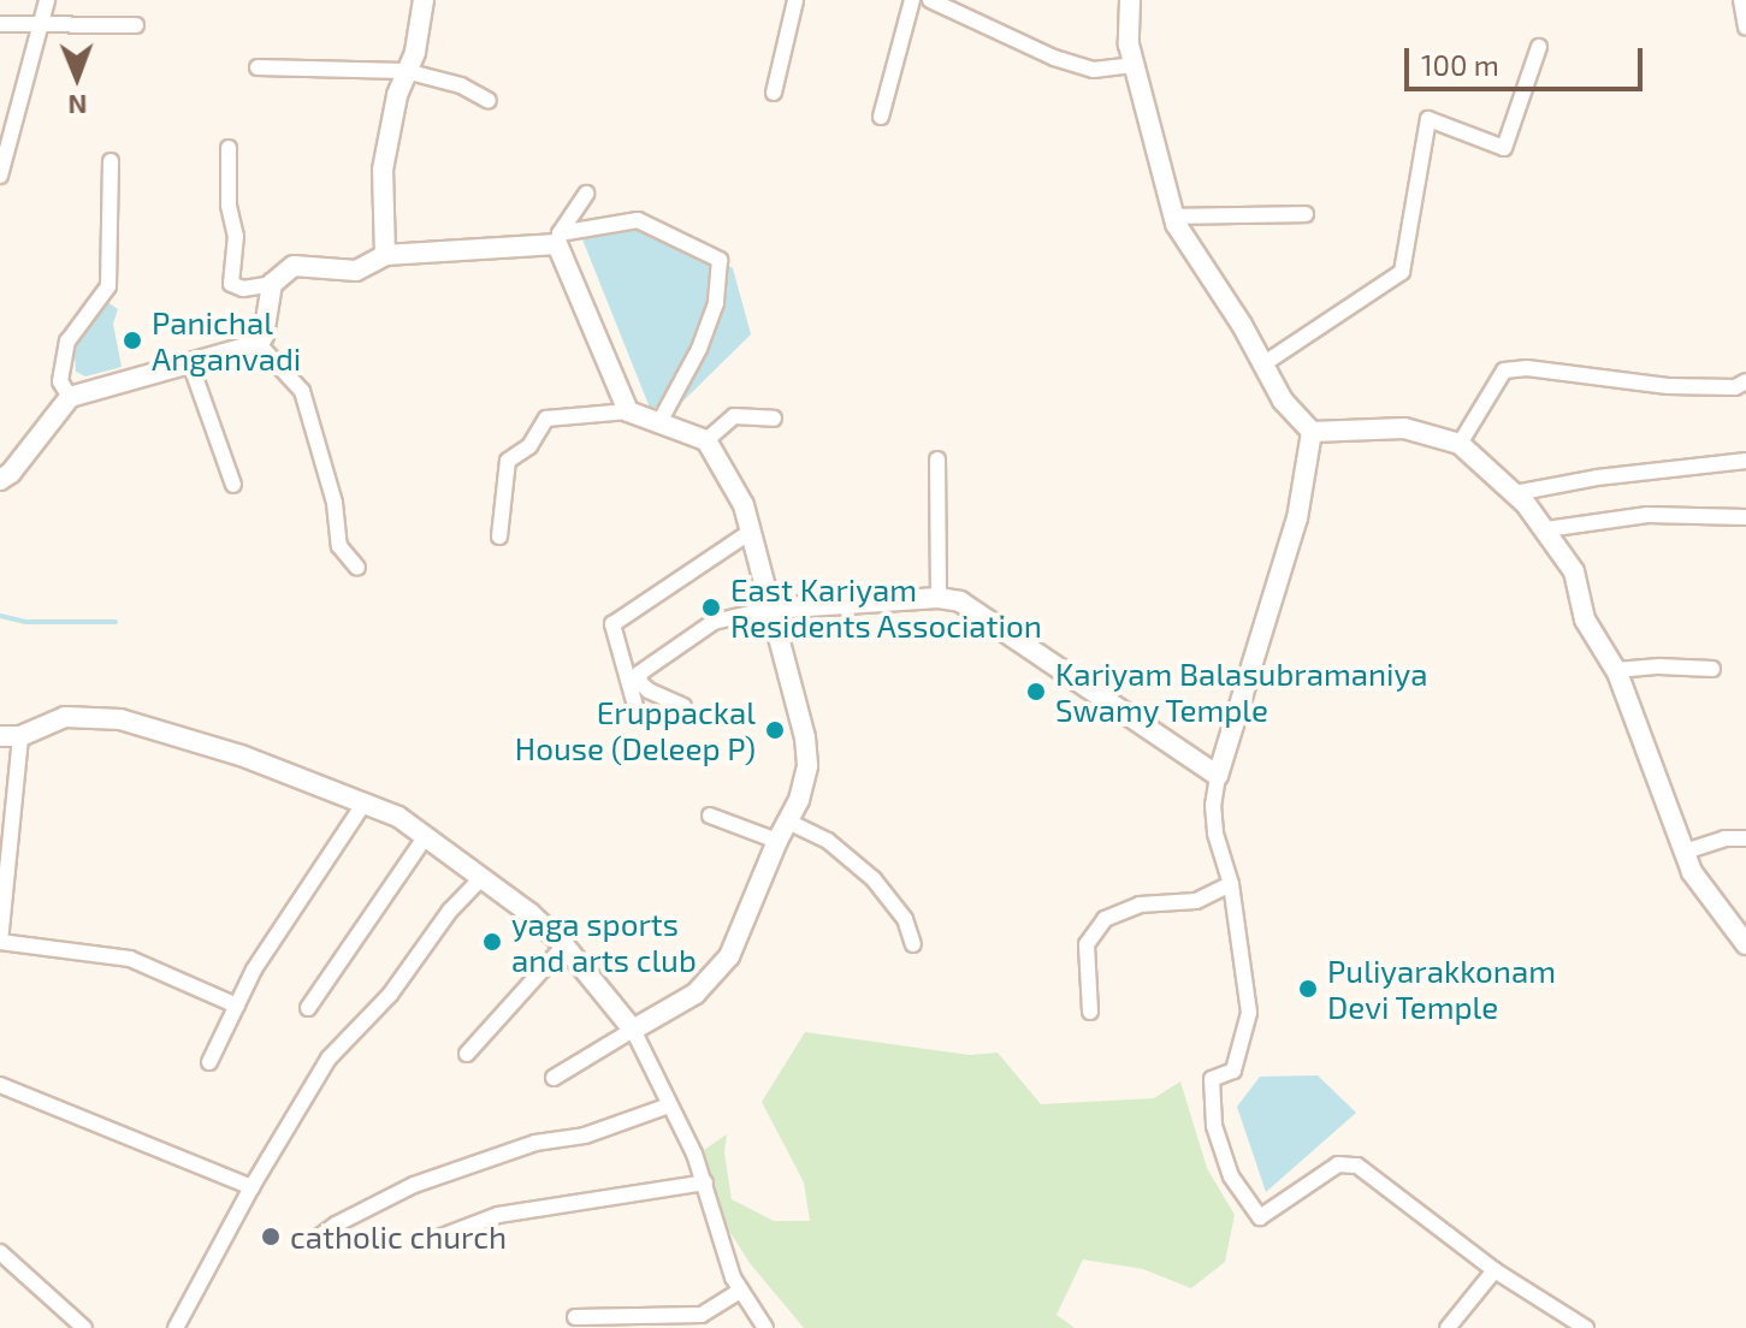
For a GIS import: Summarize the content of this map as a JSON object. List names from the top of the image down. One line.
{"places":["Panichal Anganvadi","East Kariyam Residents Association","Kariyam Balasubramaniya Swamy Temple","Eruppackal House (Deleep P)","yaga sports and arts club","Puliyarakkonam Devi Temple","catholic church"],"scale_bar":"100 m","north":"bottom"}
